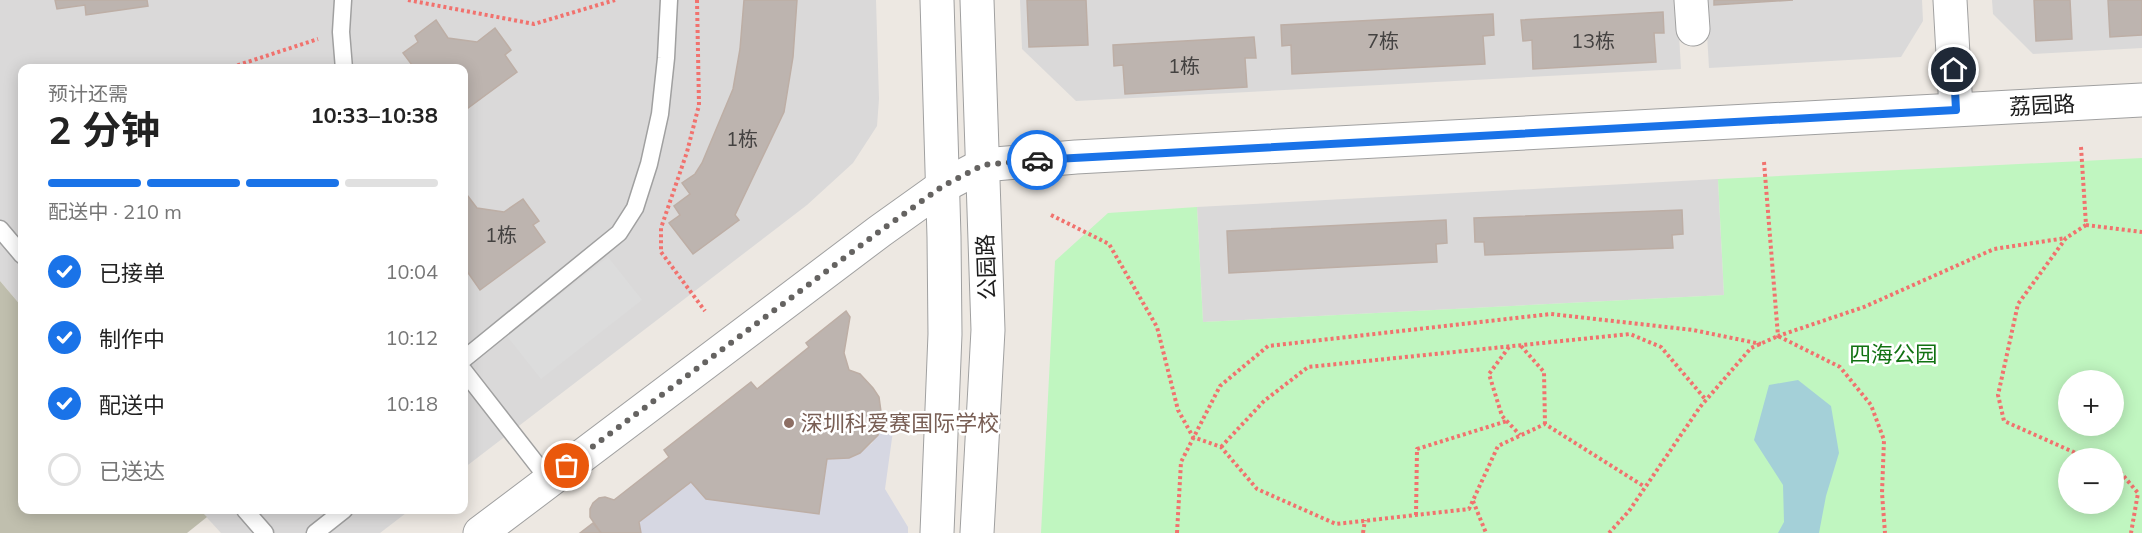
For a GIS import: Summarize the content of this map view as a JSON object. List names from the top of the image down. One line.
{"streets":{"street":["荔园路","公园路"]},"crossings":[["荔园路","公园路"]],"parks":["四海公园"],"places":["深圳科爱赛国际学校"],"house_numbers":["7栋","13栋","1栋","1栋","1栋"],"page":{"heading":["2 分钟","预计还需","10:33–10:38"],"bar":"配送中 · 210 m","list":[["已接单","10:04"],["制作中","10:12"],["配送中","10:18"],"已送达"],"map_buttons":["+","−"]}}
